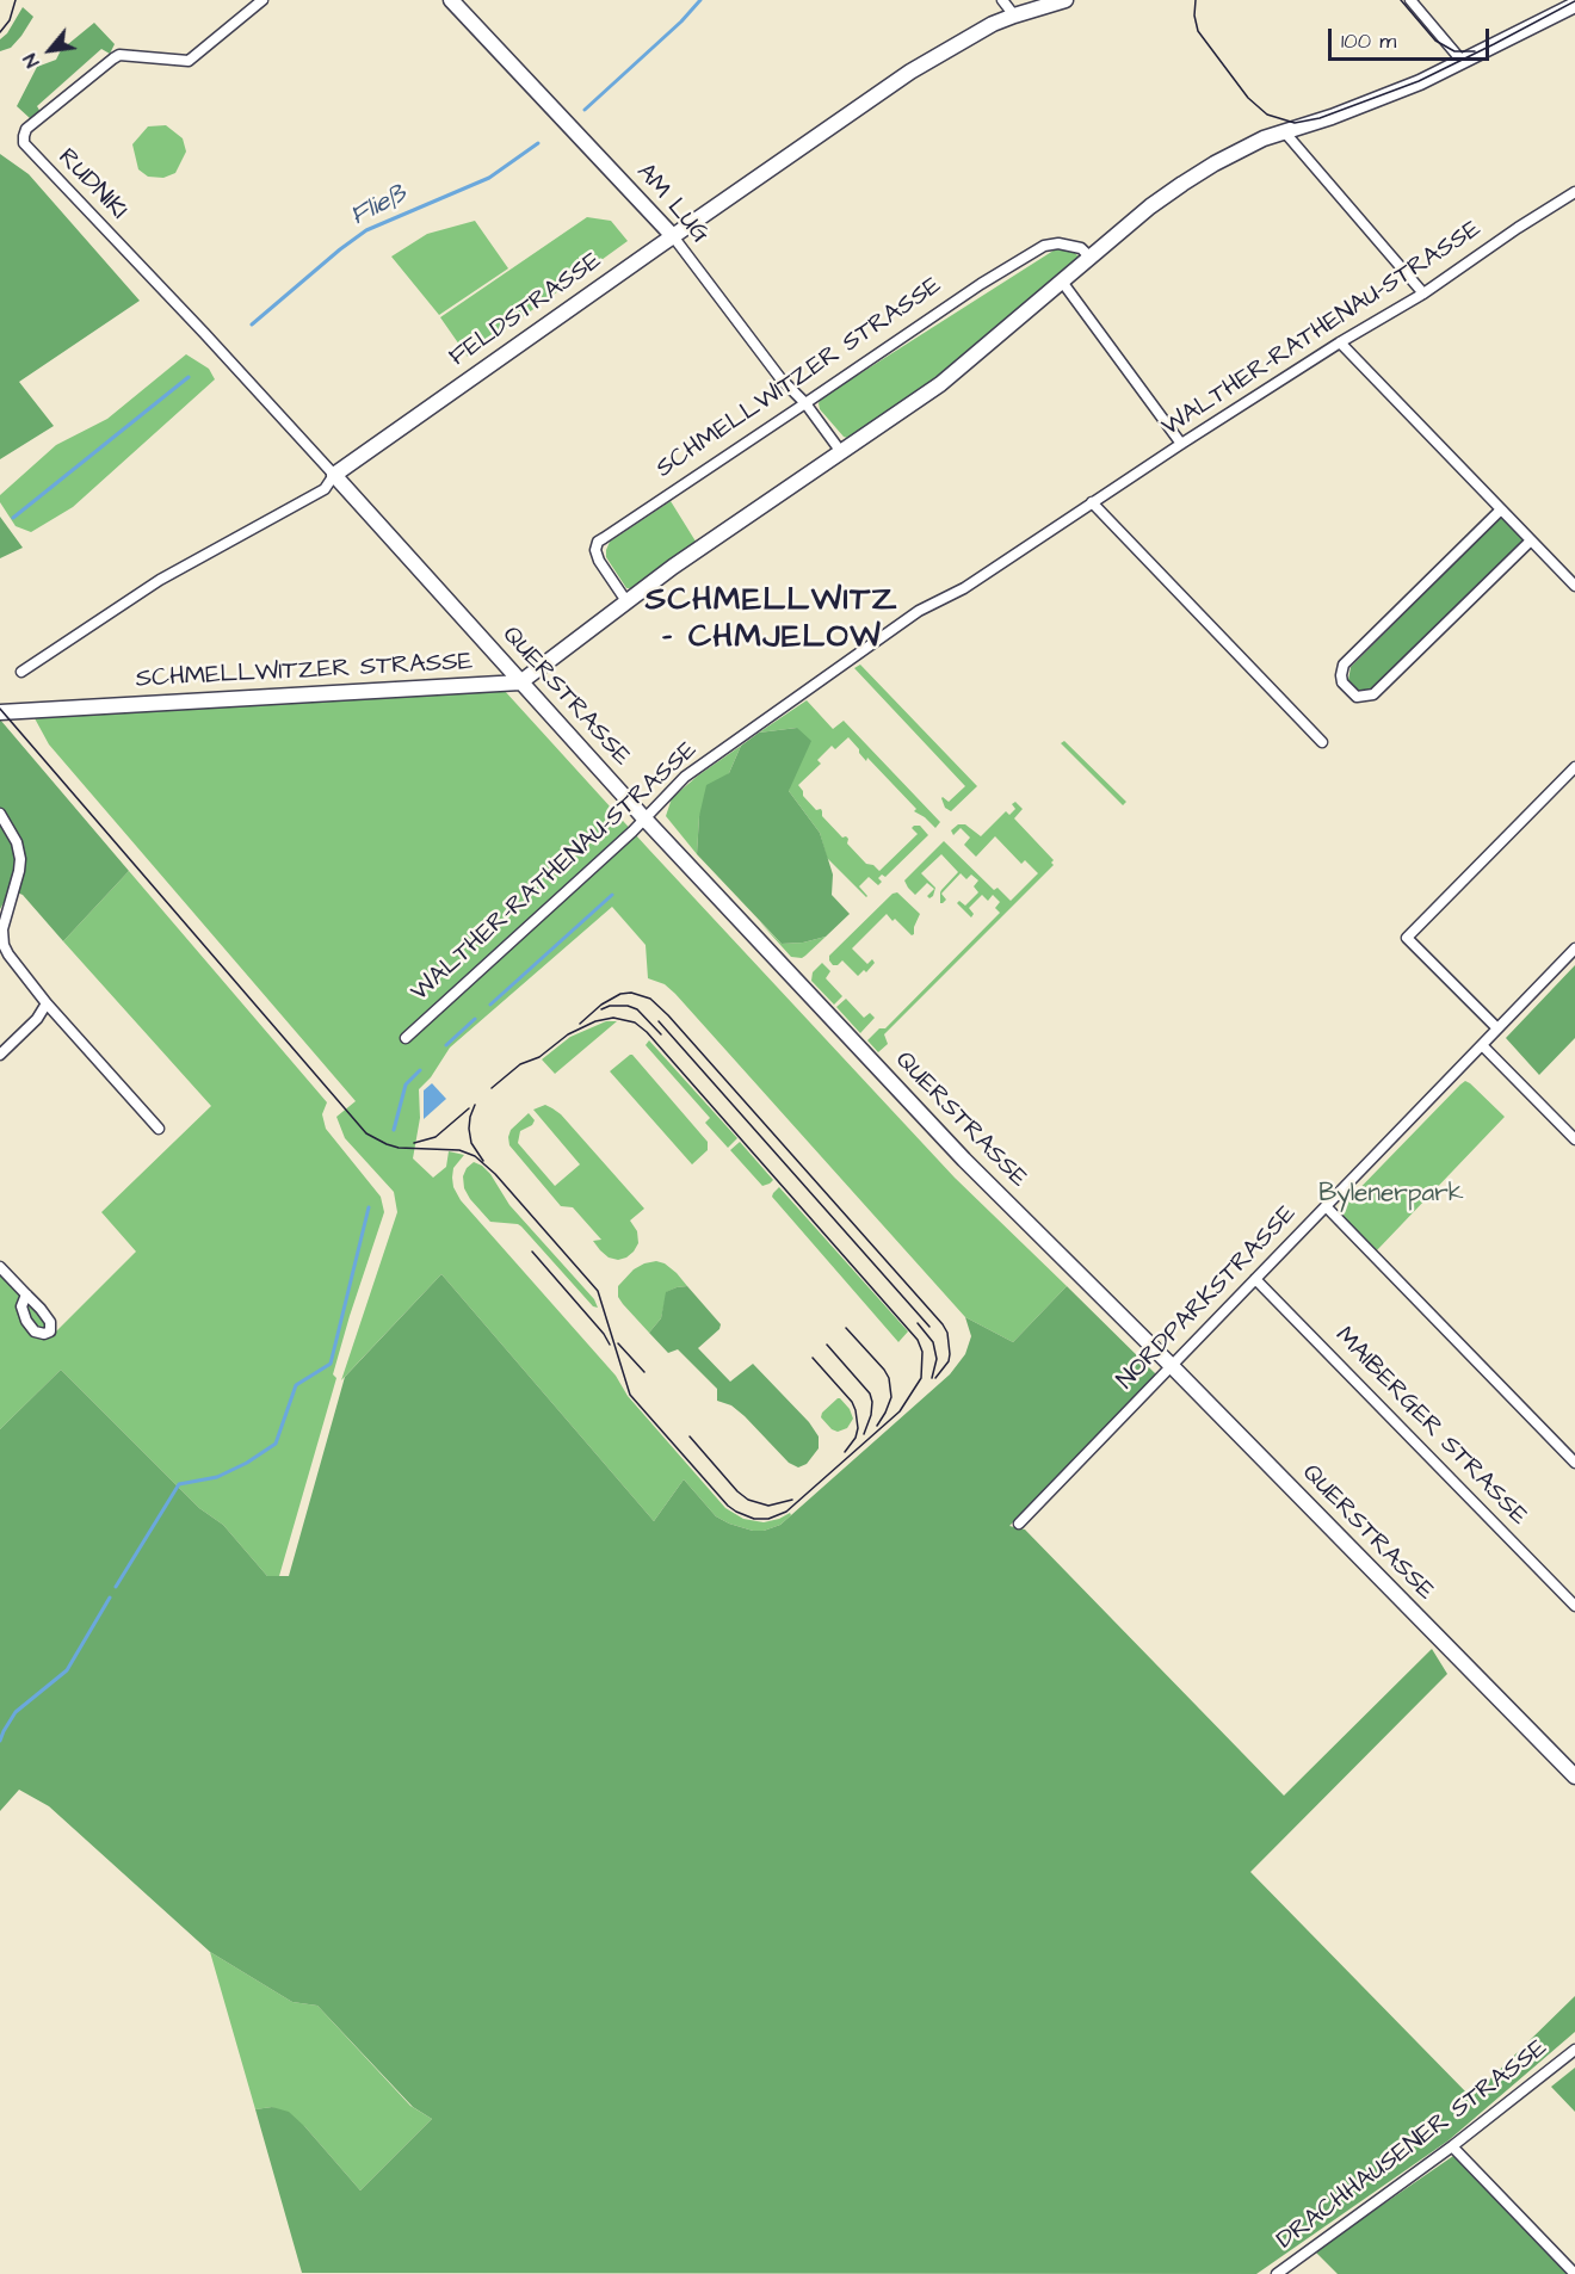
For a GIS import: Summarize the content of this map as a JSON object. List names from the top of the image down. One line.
{"streets":{"street":["RUDNIKI","AM LUG","FELDSTRASSE","WALTHER-RATHENAU-STRASSE","SCHMELLWITZER STRASSE","QUERSTRASSE","NORDPARKSTRASSE","MAIBERGER STRASSE","DRACHHAUSENER STRASSE"]},"crossings":[["RUDNIKI","FELDSTRASSE"],["RUDNIKI","QUERSTRASSE"],["AM LUG","FELDSTRASSE"],["AM LUG","SCHMELLWITZER STRASSE"],["FELDSTRASSE","QUERSTRASSE"],["WALTHER-RATHENAU-STRASSE","QUERSTRASSE"],["SCHMELLWITZER STRASSE","QUERSTRASSE"],["QUERSTRASSE","NORDPARKSTRASSE"],["NORDPARKSTRASSE","MAIBERGER STRASSE"]],"districts":["SCHMELLWITZ - CHMJELOW"],"water":["Fließ"],"parks":["Bylenerpark"],"scale_bar":"100 m","north":"bottom left"}
